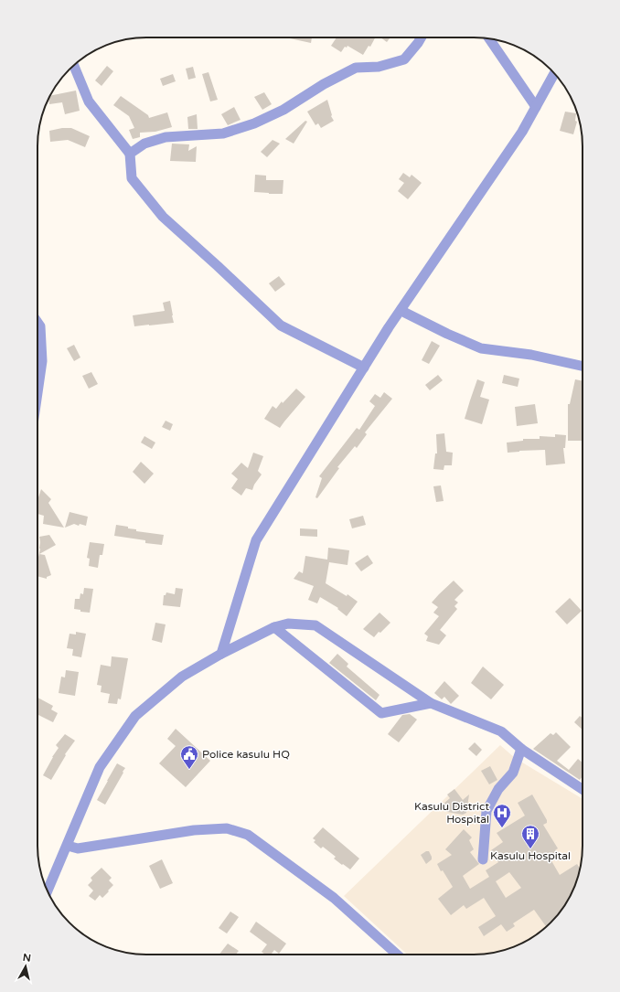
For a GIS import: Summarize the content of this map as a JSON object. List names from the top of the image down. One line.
{"places":{"public building":["Police kasulu HQ"],"hospital":["Kasulu District Hospital"],"building":["Kasulu Hospital"]},"north":"top"}
